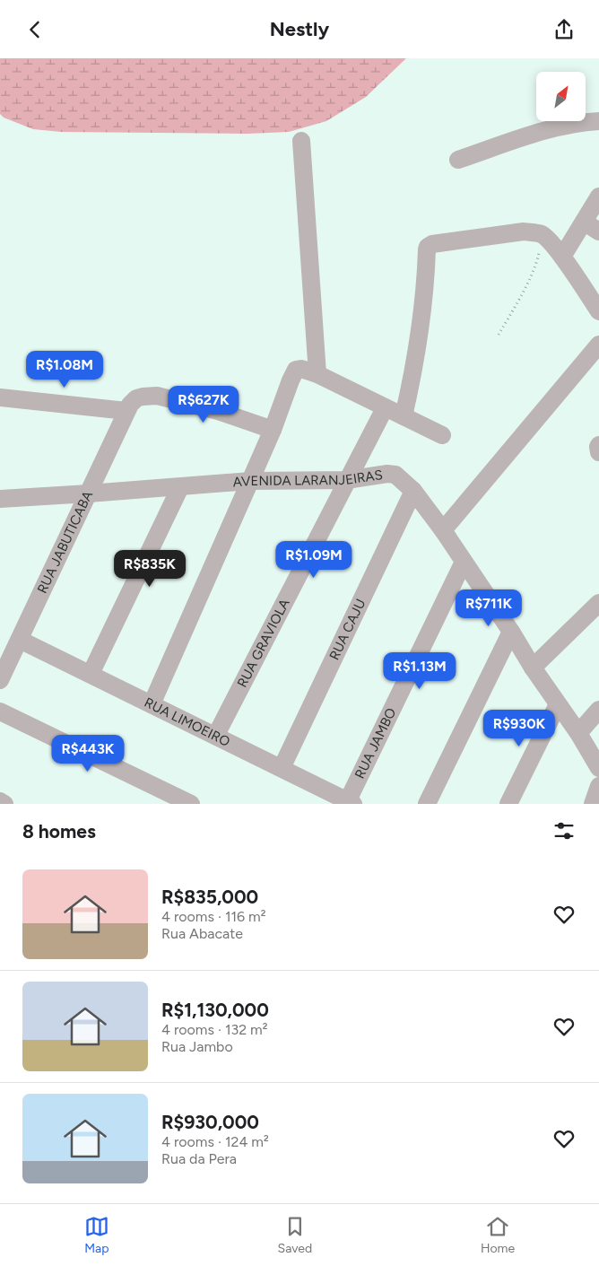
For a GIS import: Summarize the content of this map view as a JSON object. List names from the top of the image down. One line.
{"streets":{"street":["AVENIDA LARANJEIRAS","RUA JABUTICABA","RUA CAJU","RUA GRAVIOLA","RUA LIMOEIRO","RUA JAMBO"]},"crossings":[["AVENIDA LARANJEIRAS","RUA JABUTICABA"],["AVENIDA LARANJEIRAS","RUA CAJU"],["AVENIDA LARANJEIRAS","RUA GRAVIOLA"],["AVENIDA LARANJEIRAS","RUA JAMBO"],["RUA JABUTICABA","RUA LIMOEIRO"],["RUA CAJU","RUA LIMOEIRO"],["RUA GRAVIOLA","RUA LIMOEIRO"],["RUA LIMOEIRO","RUA JAMBO"]],"north":"top right","page":{"header":"Nestly","price":["R$1.08M","R$627K","R$1.09M","R$835K","R$711K","R$1.13M","R$930K","R$443K"],"heading":"8 homes","list":[{"name":"R$835,000","note":"4 rooms · 116 m² · Rua Abacate"},{"name":"R$1,130,000","note":"4 rooms · 132 m² · Rua Jambo"},{"name":"R$930,000","note":"4 rooms · 124 m² · Rua da Pera"}],"tabs":["Map","Saved","Home"]}}
